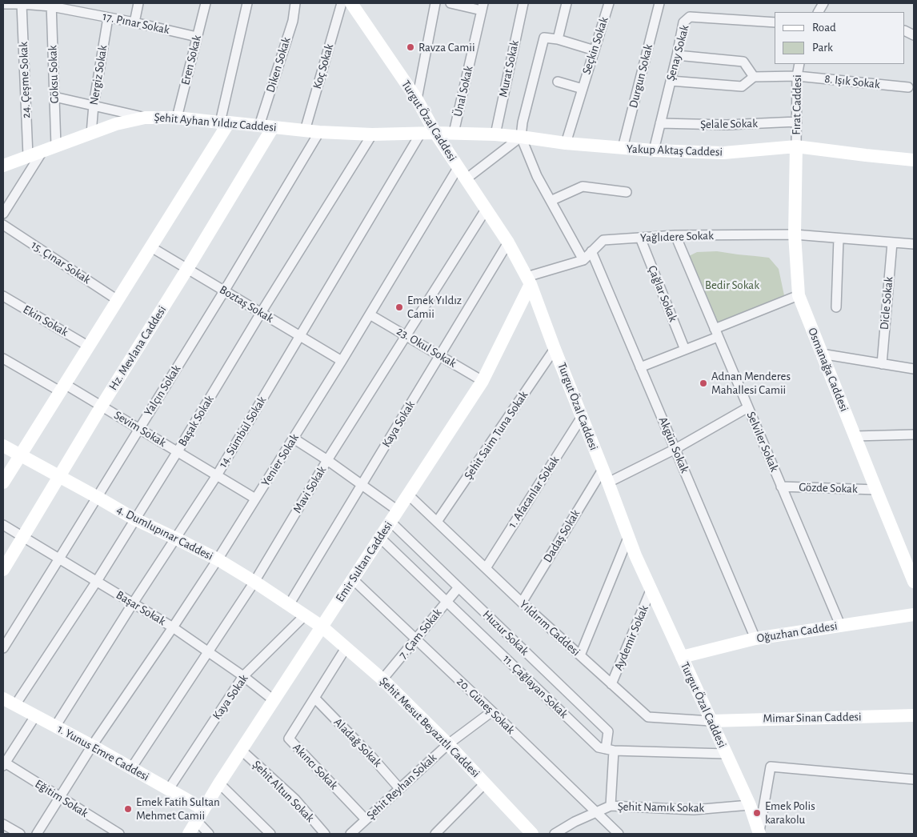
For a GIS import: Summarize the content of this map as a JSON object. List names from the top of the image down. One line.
{"streets":{"street":["17. Pınar Sokak","Seçkin Sokak","Şenay Sokak","Eren Sokak","Diken Sokak","Koç Sokak","Murat Sokak","Göksu Sokak","Nergiz Sokak","Durgun Sokak","24. Çeşme Sokak","8. Işık Sokak","Ünal Sokak","Fırat Caddesi","Turgut Özal Caddesi","Şehit Ayhan Yıldız Caddesi","Şelale Sokak","Yakup Aktaş Caddesi","Yağlıdere Sokak","15. Çınar Sokak","Çağlar Sokak","Dicle Sokak","Boztaş Sokak","Ekin Sokak","23. Okul Sokak","Hz. Mevlana Caddesi","Osmanağa Caddesi","Yalçın Sokak","Başak Sokak","Kaya Sokak","Sevim Sokak","14. Sümbül Sokak","Şehit Saim Tuna Sokak","Selviler Sokak","Akgün Sokak","Yenier Sokak","Gözde Sokak","Mavi Sokak","1. Afacanlar Sokak","4. Dumlupınar Caddesi","Dadaş Sokak","Emir Sultan Caddesi","Başar Sokak","Yıldırım Caddesi","Oğuzhan Caddesi","Huzur Sokak","7. Çam Sokak","Aydemir Sokak","11. Çağlayan Sokak","20. Güneş Sokak","Mimar Sinan Caddesi","Şehit Mesut Beyazıtlı Caddesi","Aladağ Sokak","1. Yunus Emre Caddesi","Akıncı Sokak","Şehit Reyhan Sokak","Şehit Altun Sokak","Eğitim Sokak","Şehit Namık Sokak"]},"crossings":[["17. Pınar Sokak","Eren Sokak"],["17. Pınar Sokak","Göksu Sokak"],["17. Pınar Sokak","Nergiz Sokak"],["17. Pınar Sokak","24. Çeşme Sokak"],["Seçkin Sokak","Yakup Aktaş Caddesi"],["Şenay Sokak","Şelale Sokak"],["Şenay Sokak","Yakup Aktaş Caddesi"],["Eren Sokak","Şehit Ayhan Yıldız Caddesi"],["Diken Sokak","Şehit Ayhan Yıldız Caddesi"],["Koç Sokak","Şehit Ayhan Yıldız Caddesi"],["Murat Sokak","Yakup Aktaş Caddesi"],["Göksu Sokak","Şehit Ayhan Yıldız Caddesi"],["Nergiz Sokak","Şehit Ayhan Yıldız Caddesi"],["Durgun Sokak","Yakup Aktaş Caddesi"],["24. Çeşme Sokak","Şehit Ayhan Yıldız Caddesi"],["8. Işık Sokak","Fırat Caddesi"],["Ünal Sokak","Yakup Aktaş Caddesi"],["Fırat Caddesi","Şelale Sokak"],["Fırat Caddesi","Yakup Aktaş Caddesi"],["Fırat Caddesi","Osmanağa Caddesi"],["Turgut Özal Caddesi","Şehit Ayhan Yıldız Caddesi"],["Turgut Özal Caddesi","Yakup Aktaş Caddesi"],["Turgut Özal Caddesi","Yağlıdere Sokak"],["Turgut Özal Caddesi","Kaya Sokak"],["Turgut Özal Caddesi","Şehit Saim Tuna Sokak"],["Turgut Özal Caddesi","Yenier Sokak"],["Turgut Özal Caddesi","Mavi Sokak"],["Turgut Özal Caddesi","1. Afacanlar Sokak"],["Turgut Özal Caddesi","Dadaş Sokak"],["Turgut Özal Caddesi","Emir Sultan Caddesi"],["Turgut Özal Caddesi","Yıldırım Caddesi"],["Turgut Özal Caddesi","Oğuzhan Caddesi"],["Turgut Özal Caddesi","Aydemir Sokak"],["Turgut Özal Caddesi","11. Çağlayan Sokak"],["Turgut Özal Caddesi","Mimar Sinan Caddesi"],["Turgut Özal Caddesi","Şehit Namık Sokak"],["Şehit Ayhan Yıldız Caddesi","Yakup Aktaş Caddesi"],["Şehit Ayhan Yıldız Caddesi","Hz. Mevlana Caddesi"],["Şehit Ayhan Yıldız Caddesi","Yalçın Sokak"],["Şehit Ayhan Yıldız Caddesi","Başak Sokak"],["Şehit Ayhan Yıldız Caddesi","14. Sümbül Sokak"],["Yakup Aktaş Caddesi","Osmanağa Caddesi"],["Yağlıdere Sokak","Çağlar Sokak"],["Yağlıdere Sokak","Dicle Sokak"],["Yağlıdere Sokak","Osmanağa Caddesi"],["Yağlıdere Sokak","Selviler Sokak"],["Yağlıdere Sokak","Akgün Sokak"],["Yağlıdere Sokak","Emir Sultan Caddesi"],["Boztaş Sokak","Hz. Mevlana Caddesi"],["Boztaş Sokak","Yalçın Sokak"],["Boztaş Sokak","Başak Sokak"],["Boztaş Sokak","14. Sümbül Sokak"],["Boztaş Sokak","Yenier Sokak"],["23. Okul Sokak","Kaya Sokak"],["23. Okul Sokak","Yenier Sokak"],["23. Okul Sokak","Mavi Sokak"],["23. Okul Sokak","Emir Sultan Caddesi"],["Hz. Mevlana Caddesi","Sevim Sokak"],["Hz. Mevlana Caddesi","4. Dumlupınar Caddesi"],["Hz. Mevlana Caddesi","Başar Sokak"],["Osmanağa Caddesi","Gözde Sokak"],["Yalçın Sokak","Sevim Sokak"],["Yalçın Sokak","4. Dumlupınar Caddesi"],["Yalçın Sokak","Başar Sokak"],["Başak Sokak","Sevim Sokak"],["Başak Sokak","4. Dumlupınar Caddesi"],["Başak Sokak","Başar Sokak"],["Başak Sokak","1. Yunus Emre Caddesi"],["Kaya Sokak","4. Dumlupınar Caddesi"],["Kaya Sokak","Başar Sokak"],["Kaya Sokak","1. Yunus Emre Caddesi"],["Sevim Sokak","14. Sümbül Sokak"],["Sevim Sokak","Yenier Sokak"],["14. Sümbül Sokak","4. Dumlupınar Caddesi"],["14. Sümbül Sokak","Başar Sokak"],["14. Sümbül Sokak","1. Yunus Emre Caddesi"],["Şehit Saim Tuna Sokak","Yıldırım Caddesi"],["Selviler Sokak","Gözde Sokak"],["Selviler Sokak","Oğuzhan Caddesi"],["Akgün Sokak","Oğuzhan Caddesi"],["Yenier Sokak","4. Dumlupınar Caddesi"],["Yenier Sokak","Başar Sokak"],["Yenier Sokak","1. Yunus Emre Caddesi"],["Yenier Sokak","Eğitim Sokak"],["Mavi Sokak","4. Dumlupınar Caddesi"],["Mavi Sokak","Başar Sokak"],["Mavi Sokak","1. Yunus Emre Caddesi"],["1. Afacanlar Sokak","Yıldırım Caddesi"],["4. Dumlupınar Caddesi","Emir Sultan Caddesi"],["4. Dumlupınar Caddesi","Şehit Mesut Beyazıtlı Caddesi"],["Dadaş Sokak","Yıldırım Caddesi"],["Emir Sultan Caddesi","Başar Sokak"],["Emir Sultan Caddesi","Yıldırım Caddesi"],["Emir Sultan Caddesi","Huzur Sokak"],["Emir Sultan Caddesi","11. Çağlayan Sokak"],["Emir Sultan Caddesi","20. Güneş Sokak"],["Emir Sultan Caddesi","Şehit Mesut Beyazıtlı Caddesi"],["Emir Sultan Caddesi","1. Yunus Emre Caddesi"],["Emir Sultan Caddesi","Şehit Altun Sokak"],["Yıldırım Caddesi","Aydemir Sokak"],["Yıldırım Caddesi","Mimar Sinan Caddesi"],["Huzur Sokak","7. Çam Sokak"],["Huzur Sokak","11. Çağlayan Sokak"],["7. Çam Sokak","11. Çağlayan Sokak"],["7. Çam Sokak","20. Güneş Sokak"],["7. Çam Sokak","Şehit Mesut Beyazıtlı Caddesi"],["20. Güneş Sokak","Şehit Reyhan Sokak"],["20. Güneş Sokak","Şehit Namık Sokak"],["Şehit Mesut Beyazıtlı Caddesi","Akıncı Sokak"],["Şehit Mesut Beyazıtlı Caddesi","Şehit Reyhan Sokak"],["Aladağ Sokak","Akıncı Sokak"],["Aladağ Sokak","Şehit Reyhan Sokak"],["Akıncı Sokak","Şehit Reyhan Sokak"]],"parks":["Bedir Sokak"],"places":["Ravza Camii","Emek Yıldız Camii","Adnan Menderes Mahallesi Camii","Emek Fatih Sultan Mehmet Camii","Emek Polis karakolu"],"legend":["Road","Park"]}
